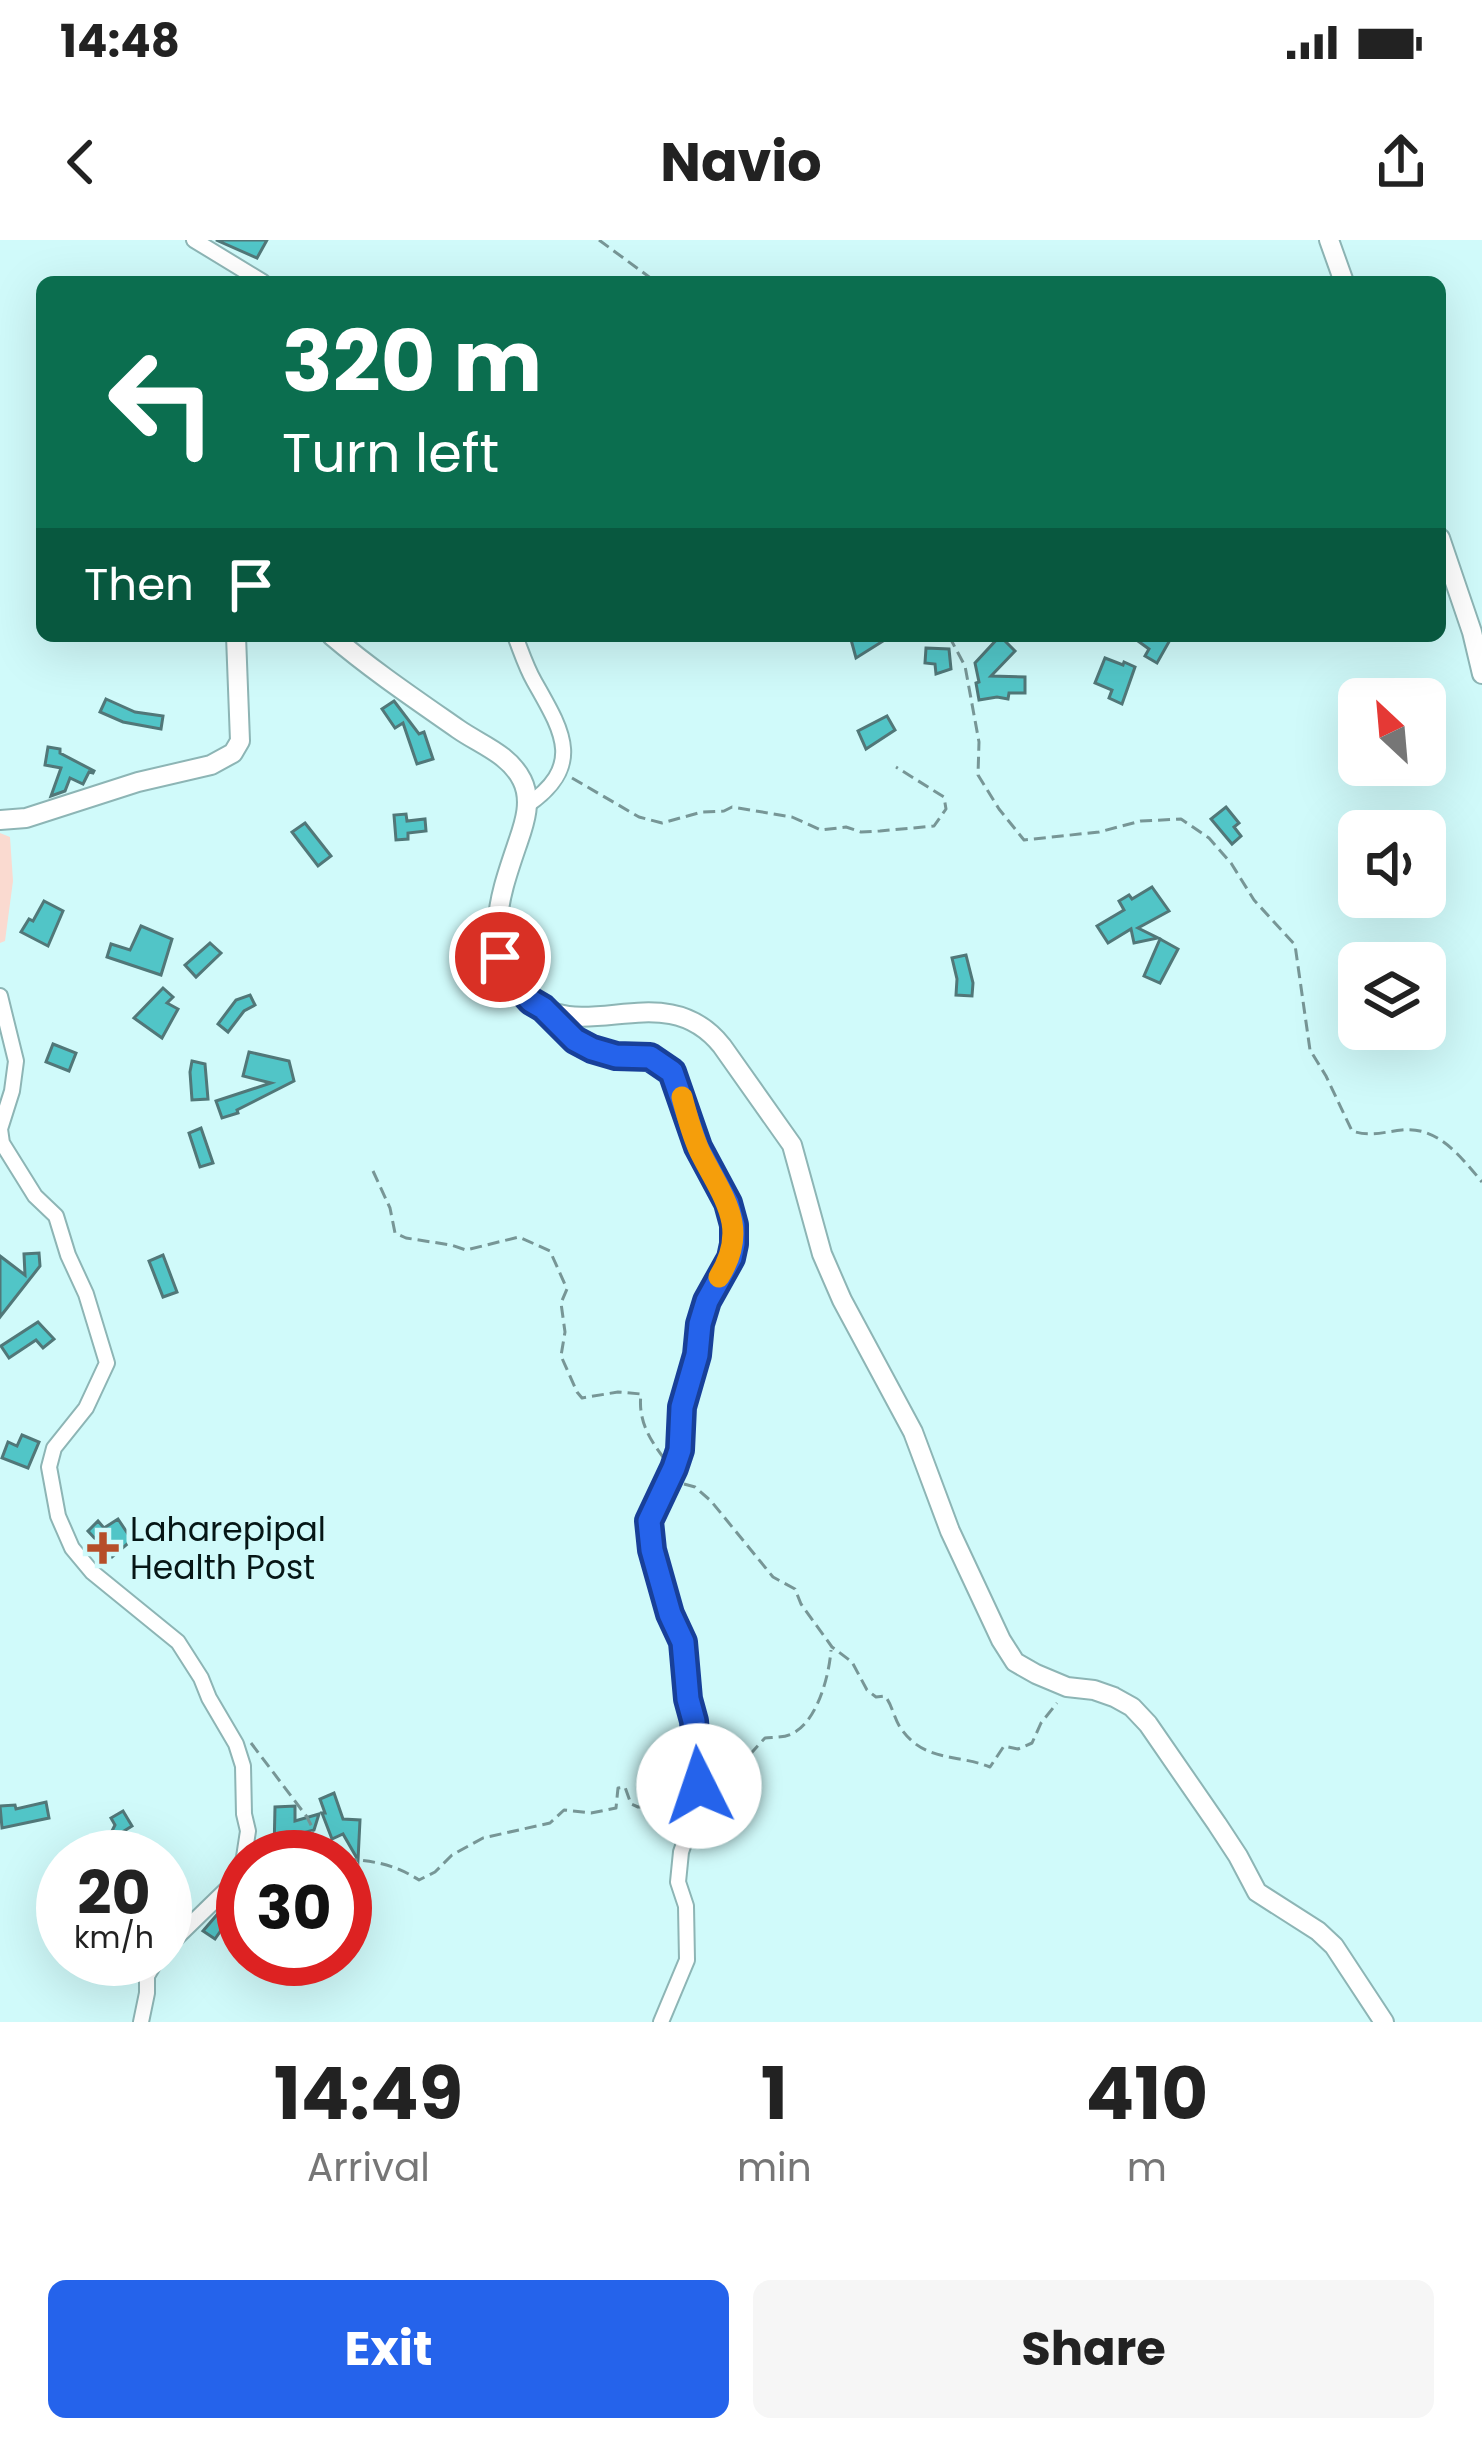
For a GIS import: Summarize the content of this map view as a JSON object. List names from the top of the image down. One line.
{"places":{"health":["Laharepipal Health Post"]},"north":"top left","page":{"status":"14:48","header":"Navio","turn":["320 m","Turn left"],"then":"Then","speed":"20 km/h","limit":"30","eta":["14:49","Arrival","1","min","410","m"],"buttons":["Exit","Share"]}}
